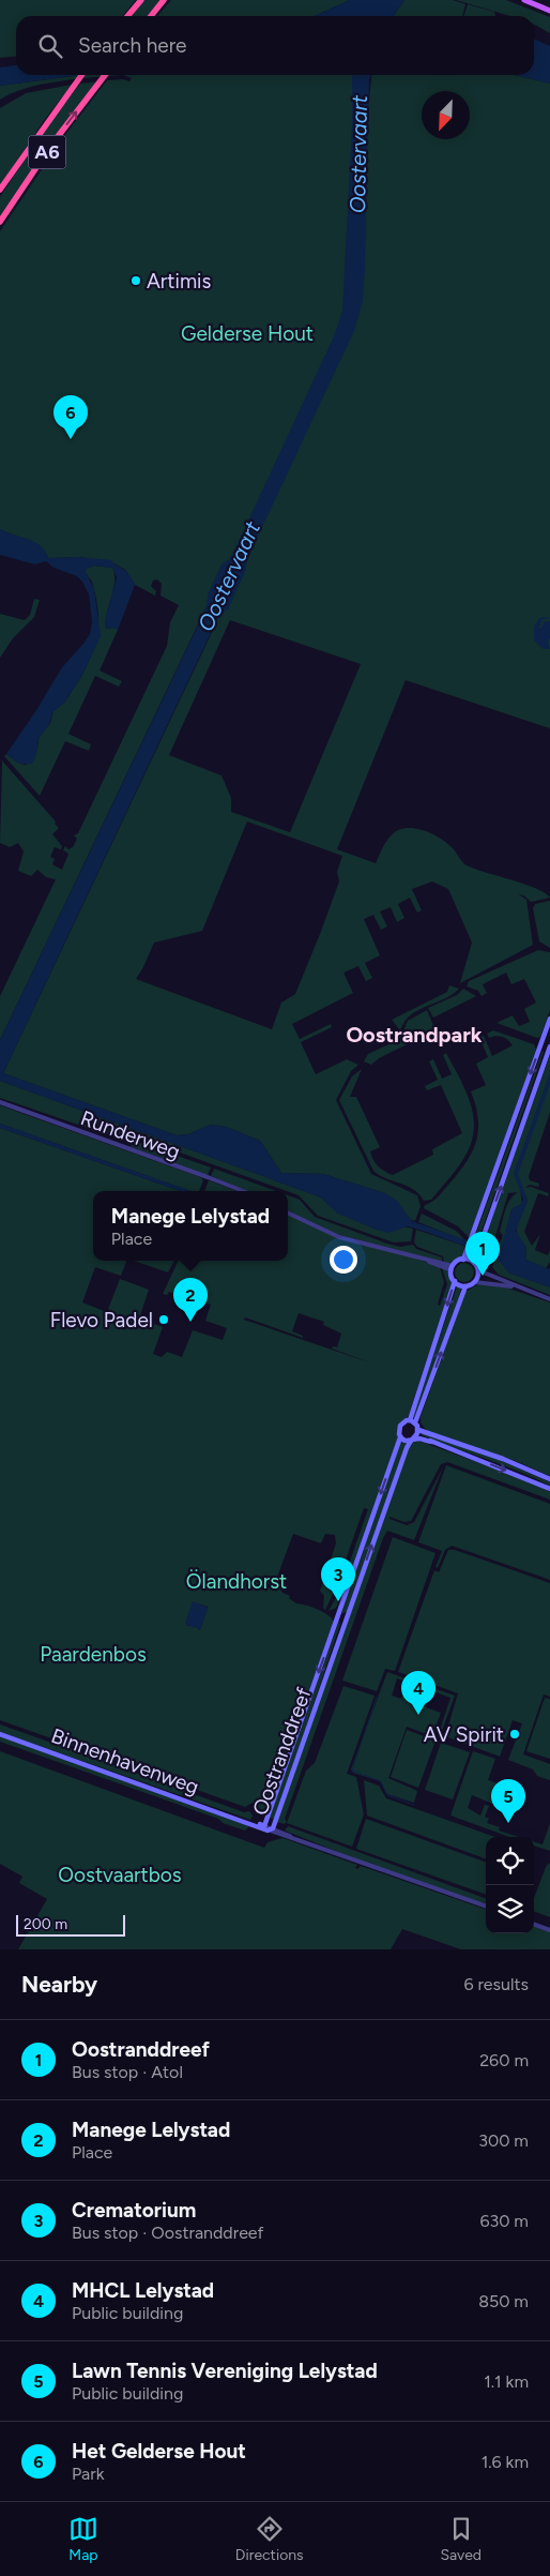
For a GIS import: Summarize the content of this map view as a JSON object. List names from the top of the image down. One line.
{"streets":{"highway":["A6"],"main road":["Oostranddreef","Binnenhavenweg"],"street":["Runderweg"]},"crossings":[["Oostranddreef","Binnenhavenweg"]],"districts":["Oostrandpark"],"water":["Oostervaart"],"parks":["Gelderse Hout","Ölandhorst","Paardenbos","Oostvaartbos"],"places":["Artimis","Flevo Padel","AV Spirit"],"scale_bar":"200 m","north":"bottom left","page":{"search":"Search here","pins":["6","1","2","3","4","5"],"popup":["Manege Lelystad","Place"],"scale":"200 m","heading":["Nearby","6 results"],"list":[{"mark":"1","name":"Oostranddreef","note":"Bus stop · Atol","value":"260 m"},{"mark":"2","name":"Manege Lelystad","note":"Place","value":"300 m"},{"mark":"3","name":"Crematorium","note":"Bus stop · Oostranddreef","value":"630 m"},{"mark":"4","name":"MHCL Lelystad","note":"Public building","value":"850 m"},{"mark":"5","name":"Lawn Tennis Vereniging Lelystad","note":"Public building","value":"1.1 km"},{"mark":"6","name":"Het Gelderse Hout","note":"Park","value":"1.6 km"}],"nav":["Map","Directions","Saved"]}}
